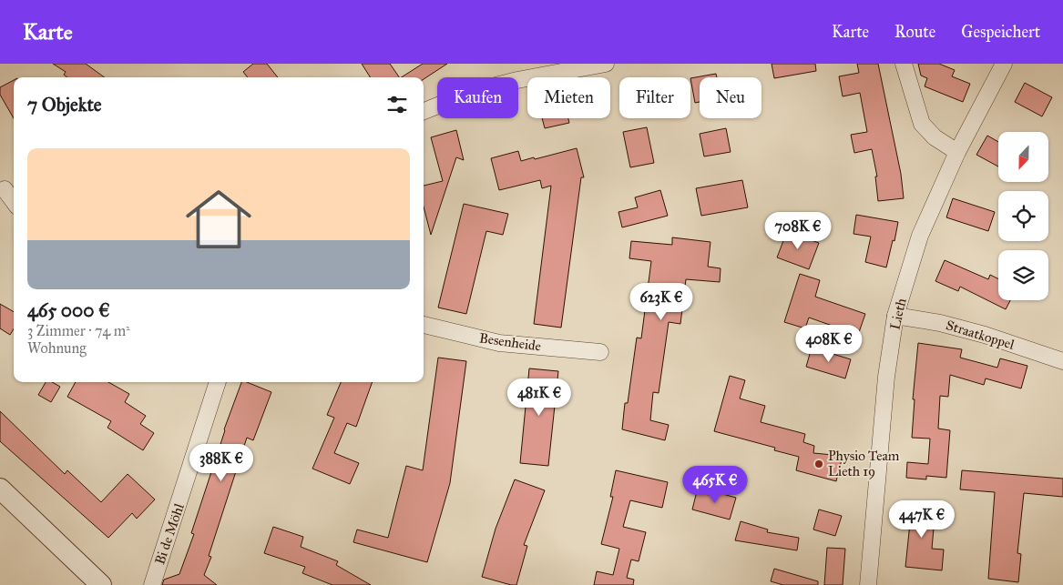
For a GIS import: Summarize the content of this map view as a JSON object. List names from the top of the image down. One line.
{"streets":{"street":["Lieth","Straatkoppel","Besenheide","Bi de Möhl"]},"crossings":[["Lieth","Straatkoppel"]],"places":["Physio Team Lieth 19"],"north":"bottom","page":{"header":"Karte","nav":["Karte","Route","Gespeichert"],"chip":["Kaufen","Mieten","Filter","Neu"],"heading":"7 Objekte","list":[{"name":"465 000 €","note":"3 Zimmer · 74 m² · Wohnung"}],"price":["708K €","623K €","408K €","481K €","388K €","465K €","447K €"]}}
